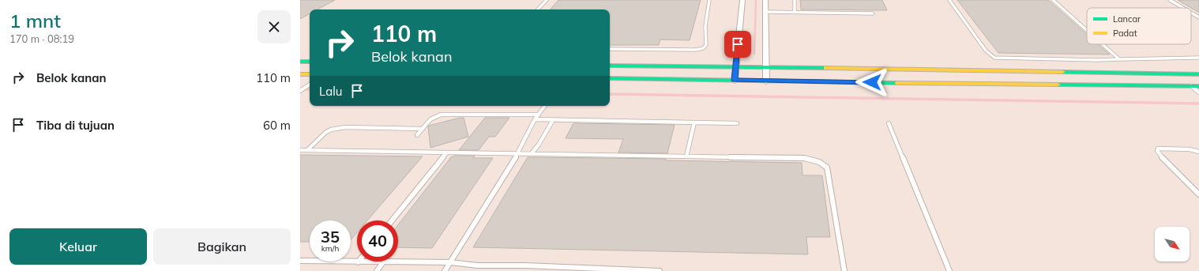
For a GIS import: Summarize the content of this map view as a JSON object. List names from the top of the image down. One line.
{"legend":["Lancar","Padat"],"north":"bottom right","page":{"heading":["1 mnt","170 m · 08:19"],"turn":["110 m","Belok kanan"],"list":[{"name":"Belok kanan","value":"110 m"},{"name":"Tiba di tujuan","value":"60 m"}],"then":"Lalu","speed":"35 km/h","limit":"40","buttons":["Keluar","Bagikan"]}}
